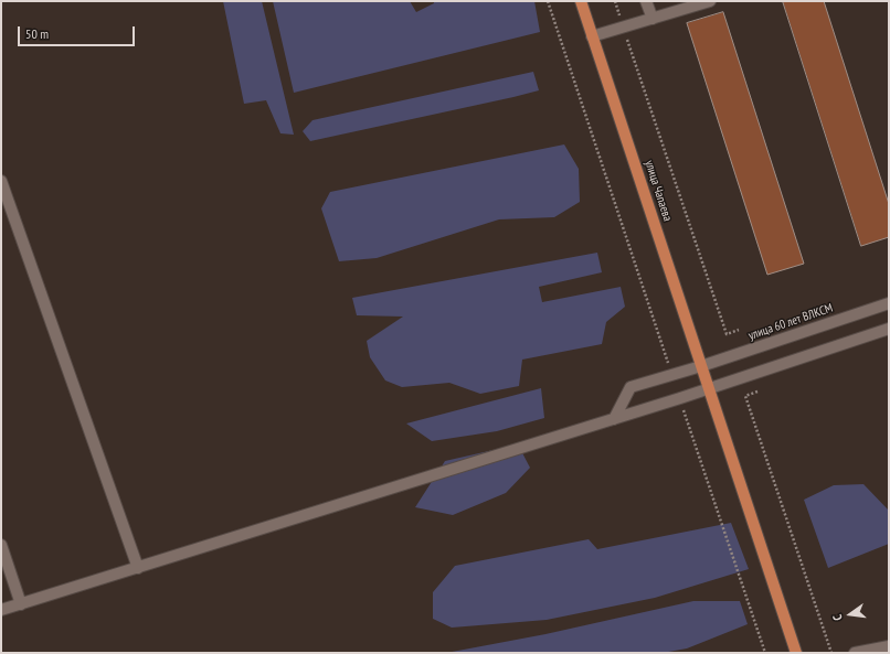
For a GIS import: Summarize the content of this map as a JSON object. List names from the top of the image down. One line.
{"streets":{"main road":["улица Чапаева"],"street":["улица 60 лет ВЛКСМ"]},"crossings":[["улица Чапаева","улица 60 лет ВЛКСМ"]],"scale_bar":"50 m","north":"left"}
